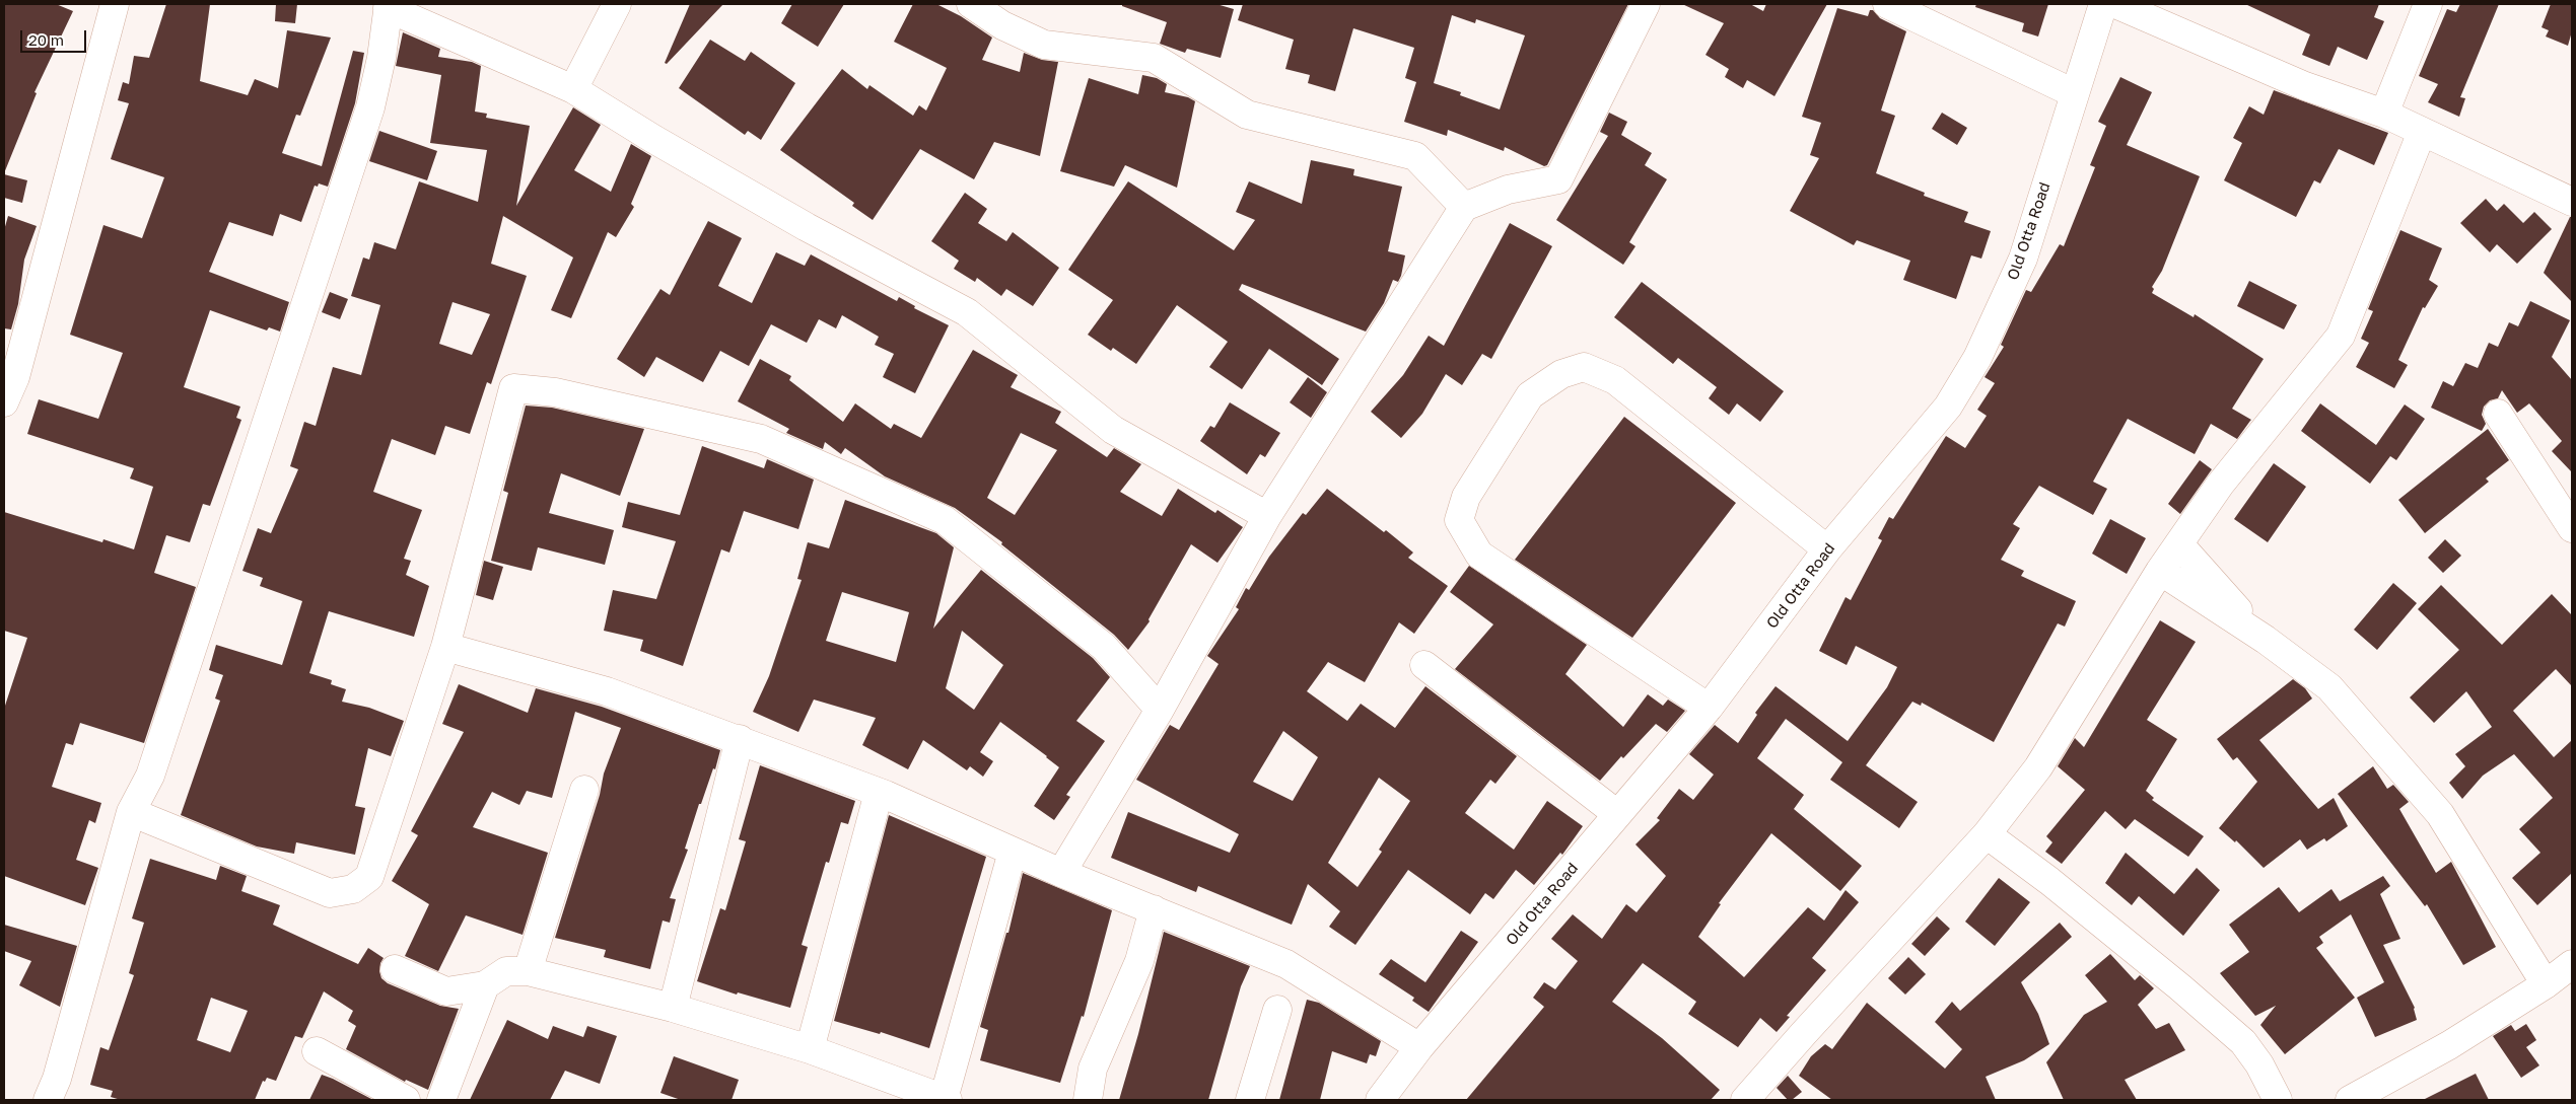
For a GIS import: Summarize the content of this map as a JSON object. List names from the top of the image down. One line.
{"streets":{"street":["Old Otta Road"]},"scale_bar":"20 m"}
